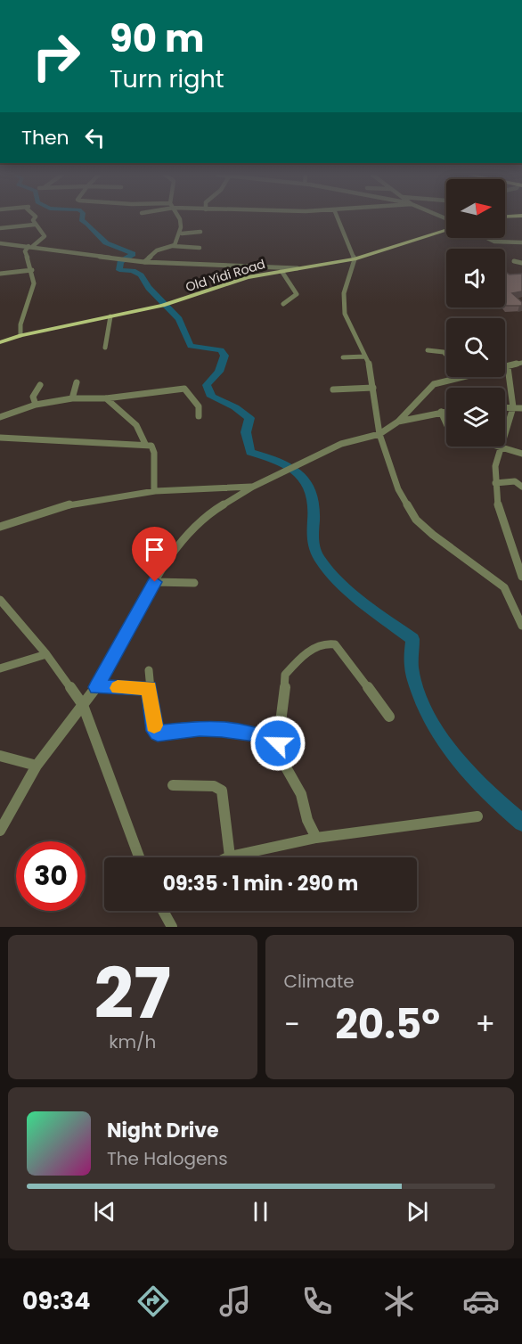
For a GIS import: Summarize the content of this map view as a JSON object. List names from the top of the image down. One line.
{"streets":{"main road":["Old Yidi Road"]},"north":"right","page":{"turn":["90 m","Turn right"],"then":"Then","limit":"30","trip":"09:35 · 1 min · 290 m","tile":[["27","km/h"],"Climate"],"heat":["−","20.5°","+"],"song":["Night Drive","The Halogens"],"tabs":"09:34"}}
